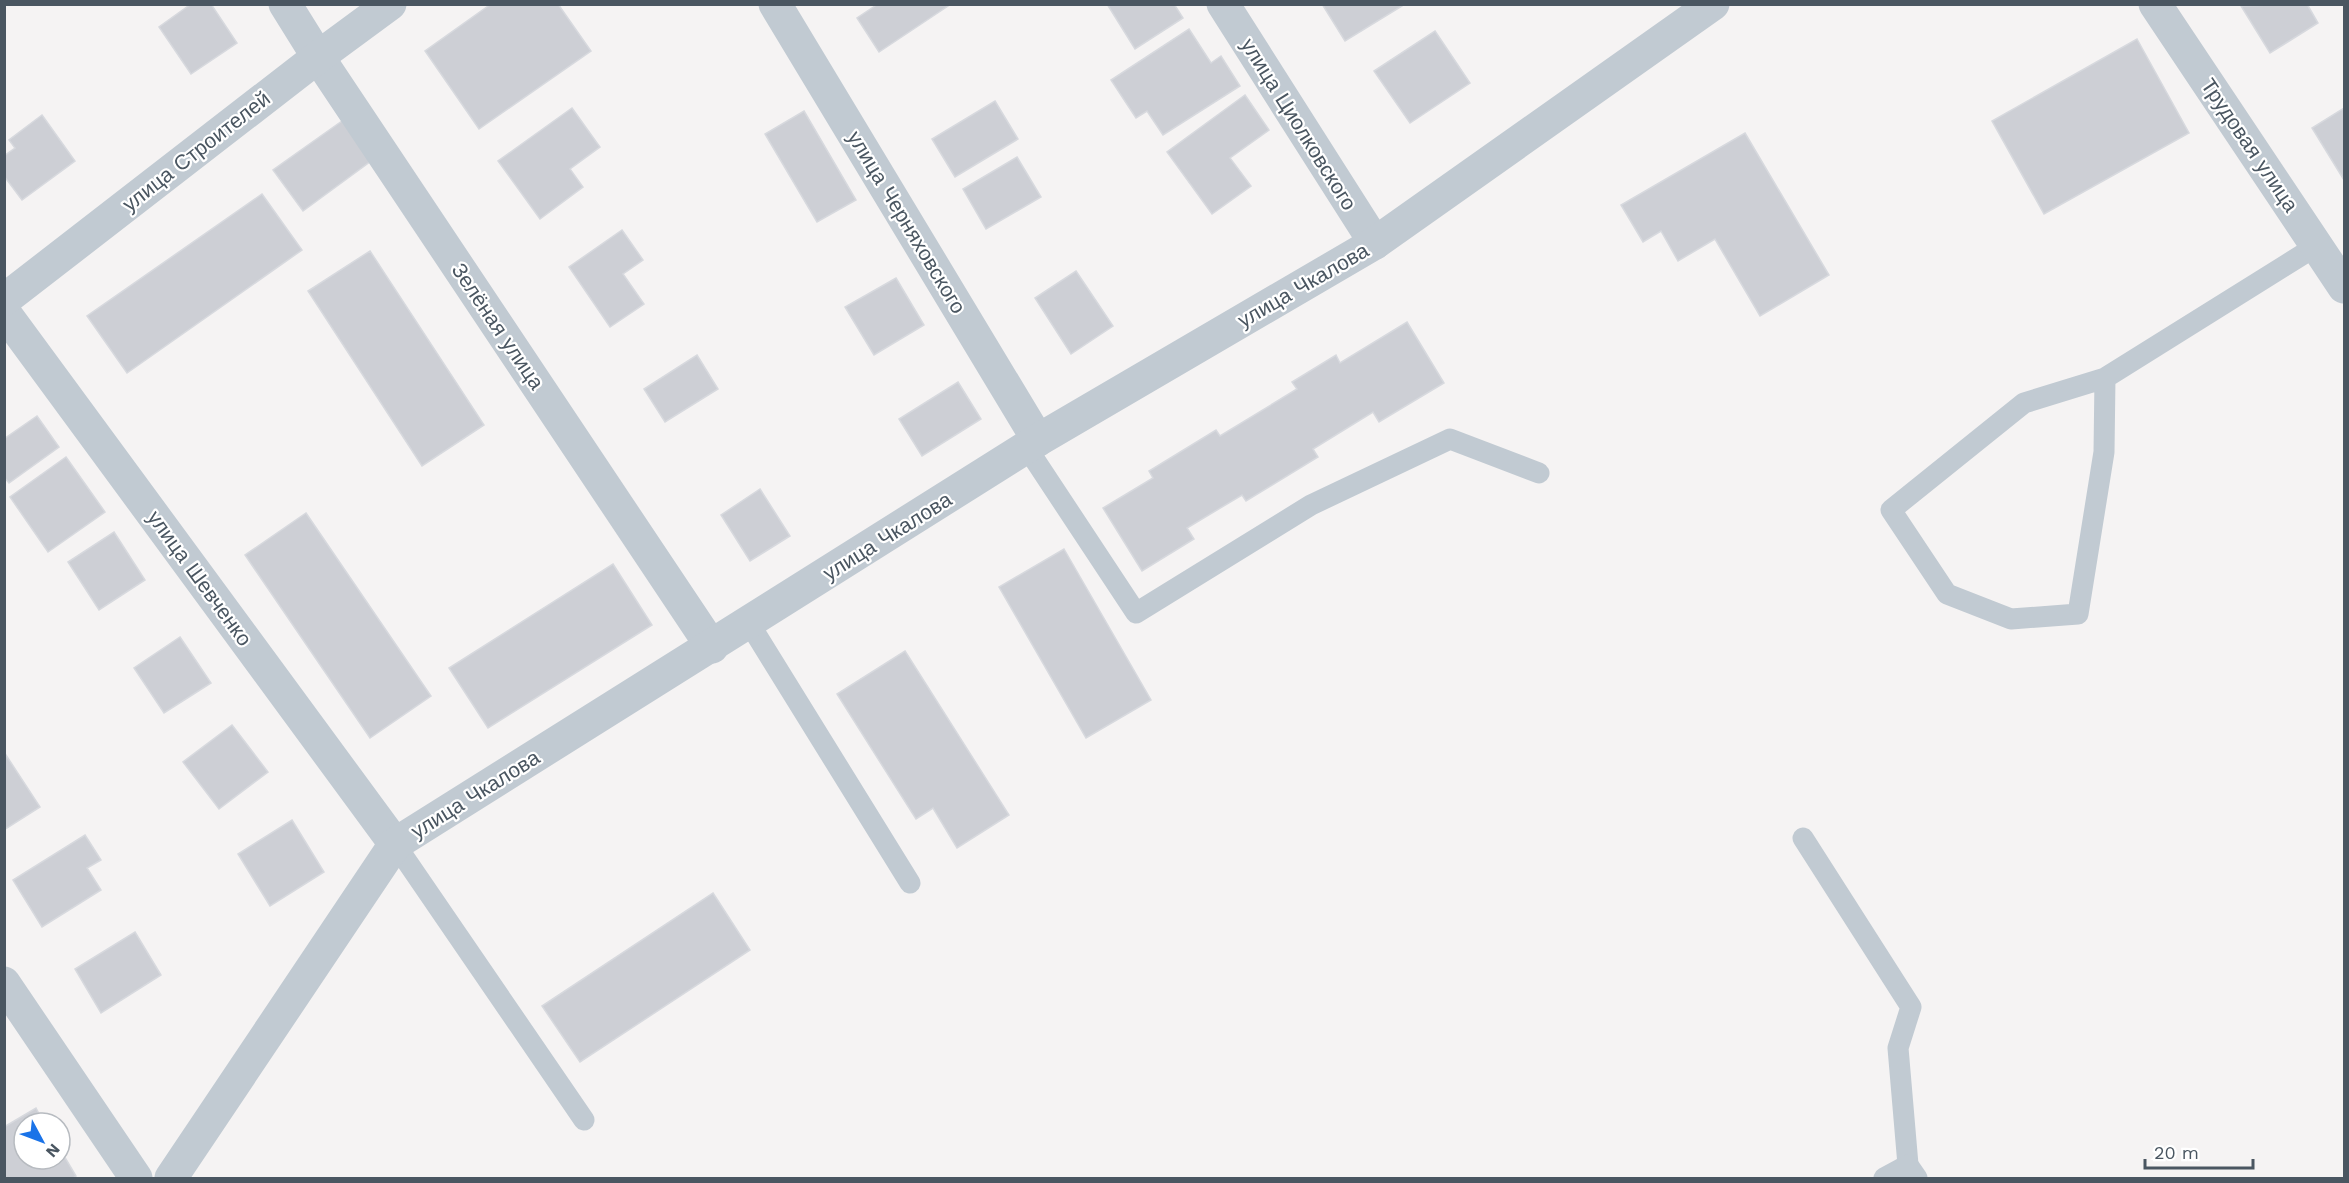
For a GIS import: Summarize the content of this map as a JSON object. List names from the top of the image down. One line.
{"streets":{"street":["улица Циолковского","Трудовая улица","улица Строителей","улица Черняховского","улица Чкалова","Зелёная улица","улица Шевченко"]},"crossings":[["улица Циолковского","улица Чкалова"],["улица Строителей","Зелёная улица"],["улица Черняховского","улица Чкалова"],["улица Чкалова","Зелёная улица"],["улица Чкалова","улица Шевченко"]],"scale_bar":"20 m","north":"bottom right"}
